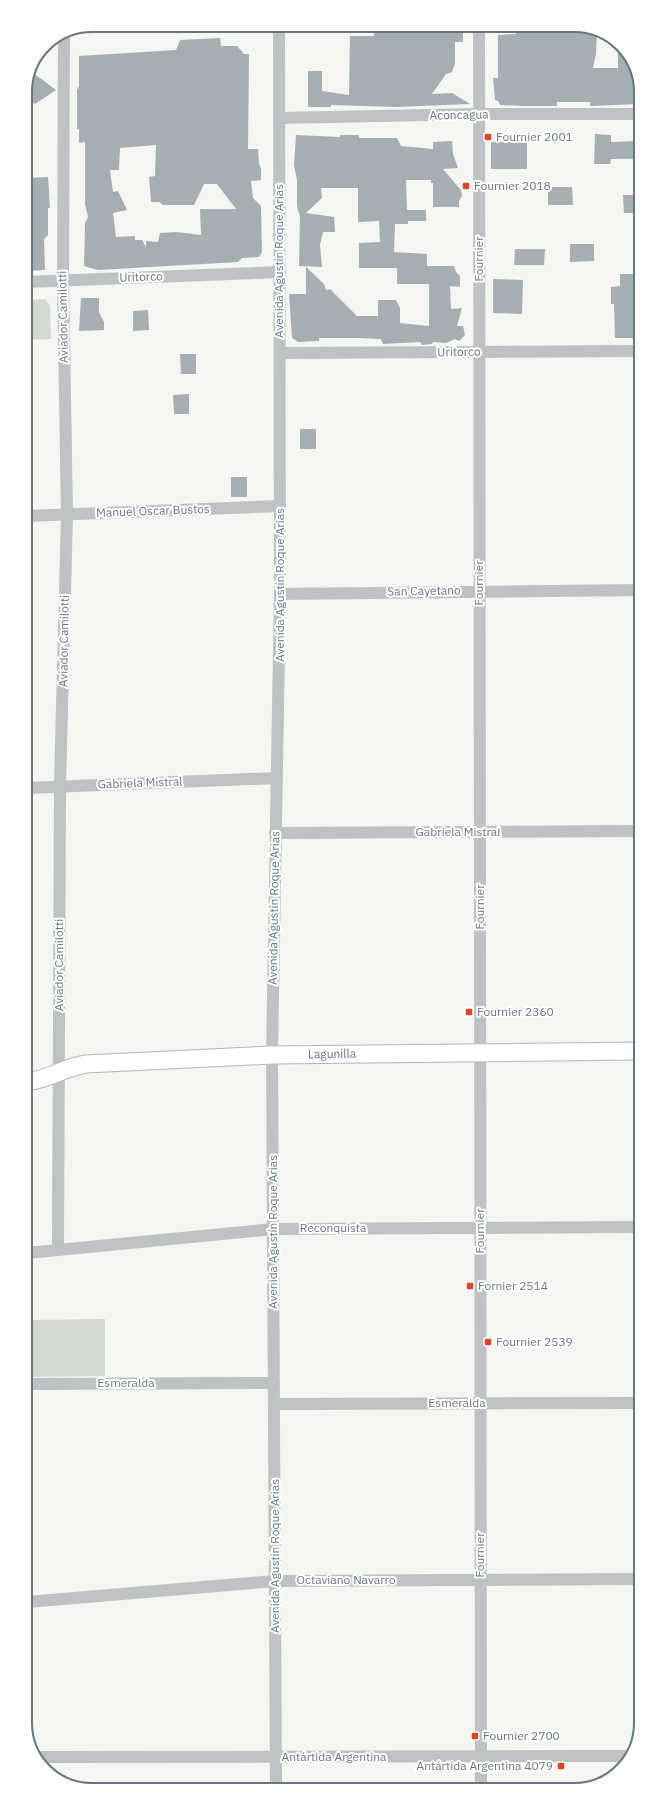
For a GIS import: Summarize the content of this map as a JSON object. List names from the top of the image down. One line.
{"streets":{"main road":["Lagunilla"],"street":["Aconcagua","Fournier","Avenida Agustín Roque Arias","Uritorco","Aviador Camilotti","Manuel Oscar Bustos","San Cayetano","Gabriela Mistral","Reconquista","Esmeralda","Octaviano Navarro","Antártida Argentina"]},"crossings":[["Aconcagua","Fournier"],["Aconcagua","Avenida Agustín Roque Arias"],["Fournier","Uritorco"],["Fournier","San Cayetano"],["Fournier","Gabriela Mistral"],["Fournier","Lagunilla"],["Fournier","Reconquista"],["Fournier","Esmeralda"],["Fournier","Octaviano Navarro"],["Fournier","Antártida Argentina"],["Avenida Agustín Roque Arias","Uritorco"],["Avenida Agustín Roque Arias","Manuel Oscar Bustos"],["Avenida Agustín Roque Arias","San Cayetano"],["Avenida Agustín Roque Arias","Gabriela Mistral"],["Avenida Agustín Roque Arias","Lagunilla"],["Avenida Agustín Roque Arias","Reconquista"],["Avenida Agustín Roque Arias","Esmeralda"],["Avenida Agustín Roque Arias","Octaviano Navarro"],["Avenida Agustín Roque Arias","Antártida Argentina"],["Uritorco","Aviador Camilotti"],["Aviador Camilotti","Manuel Oscar Bustos"],["Aviador Camilotti","Gabriela Mistral"],["Aviador Camilotti","Lagunilla"],["Aviador Camilotti","Reconquista"]],"places":{"transit":["Fournier 2001","Fournier 2018","Fournier 2360","Fornier 2514","Fournier 2539","Fournier 2700","Antártida Argentina 4079"]}}
